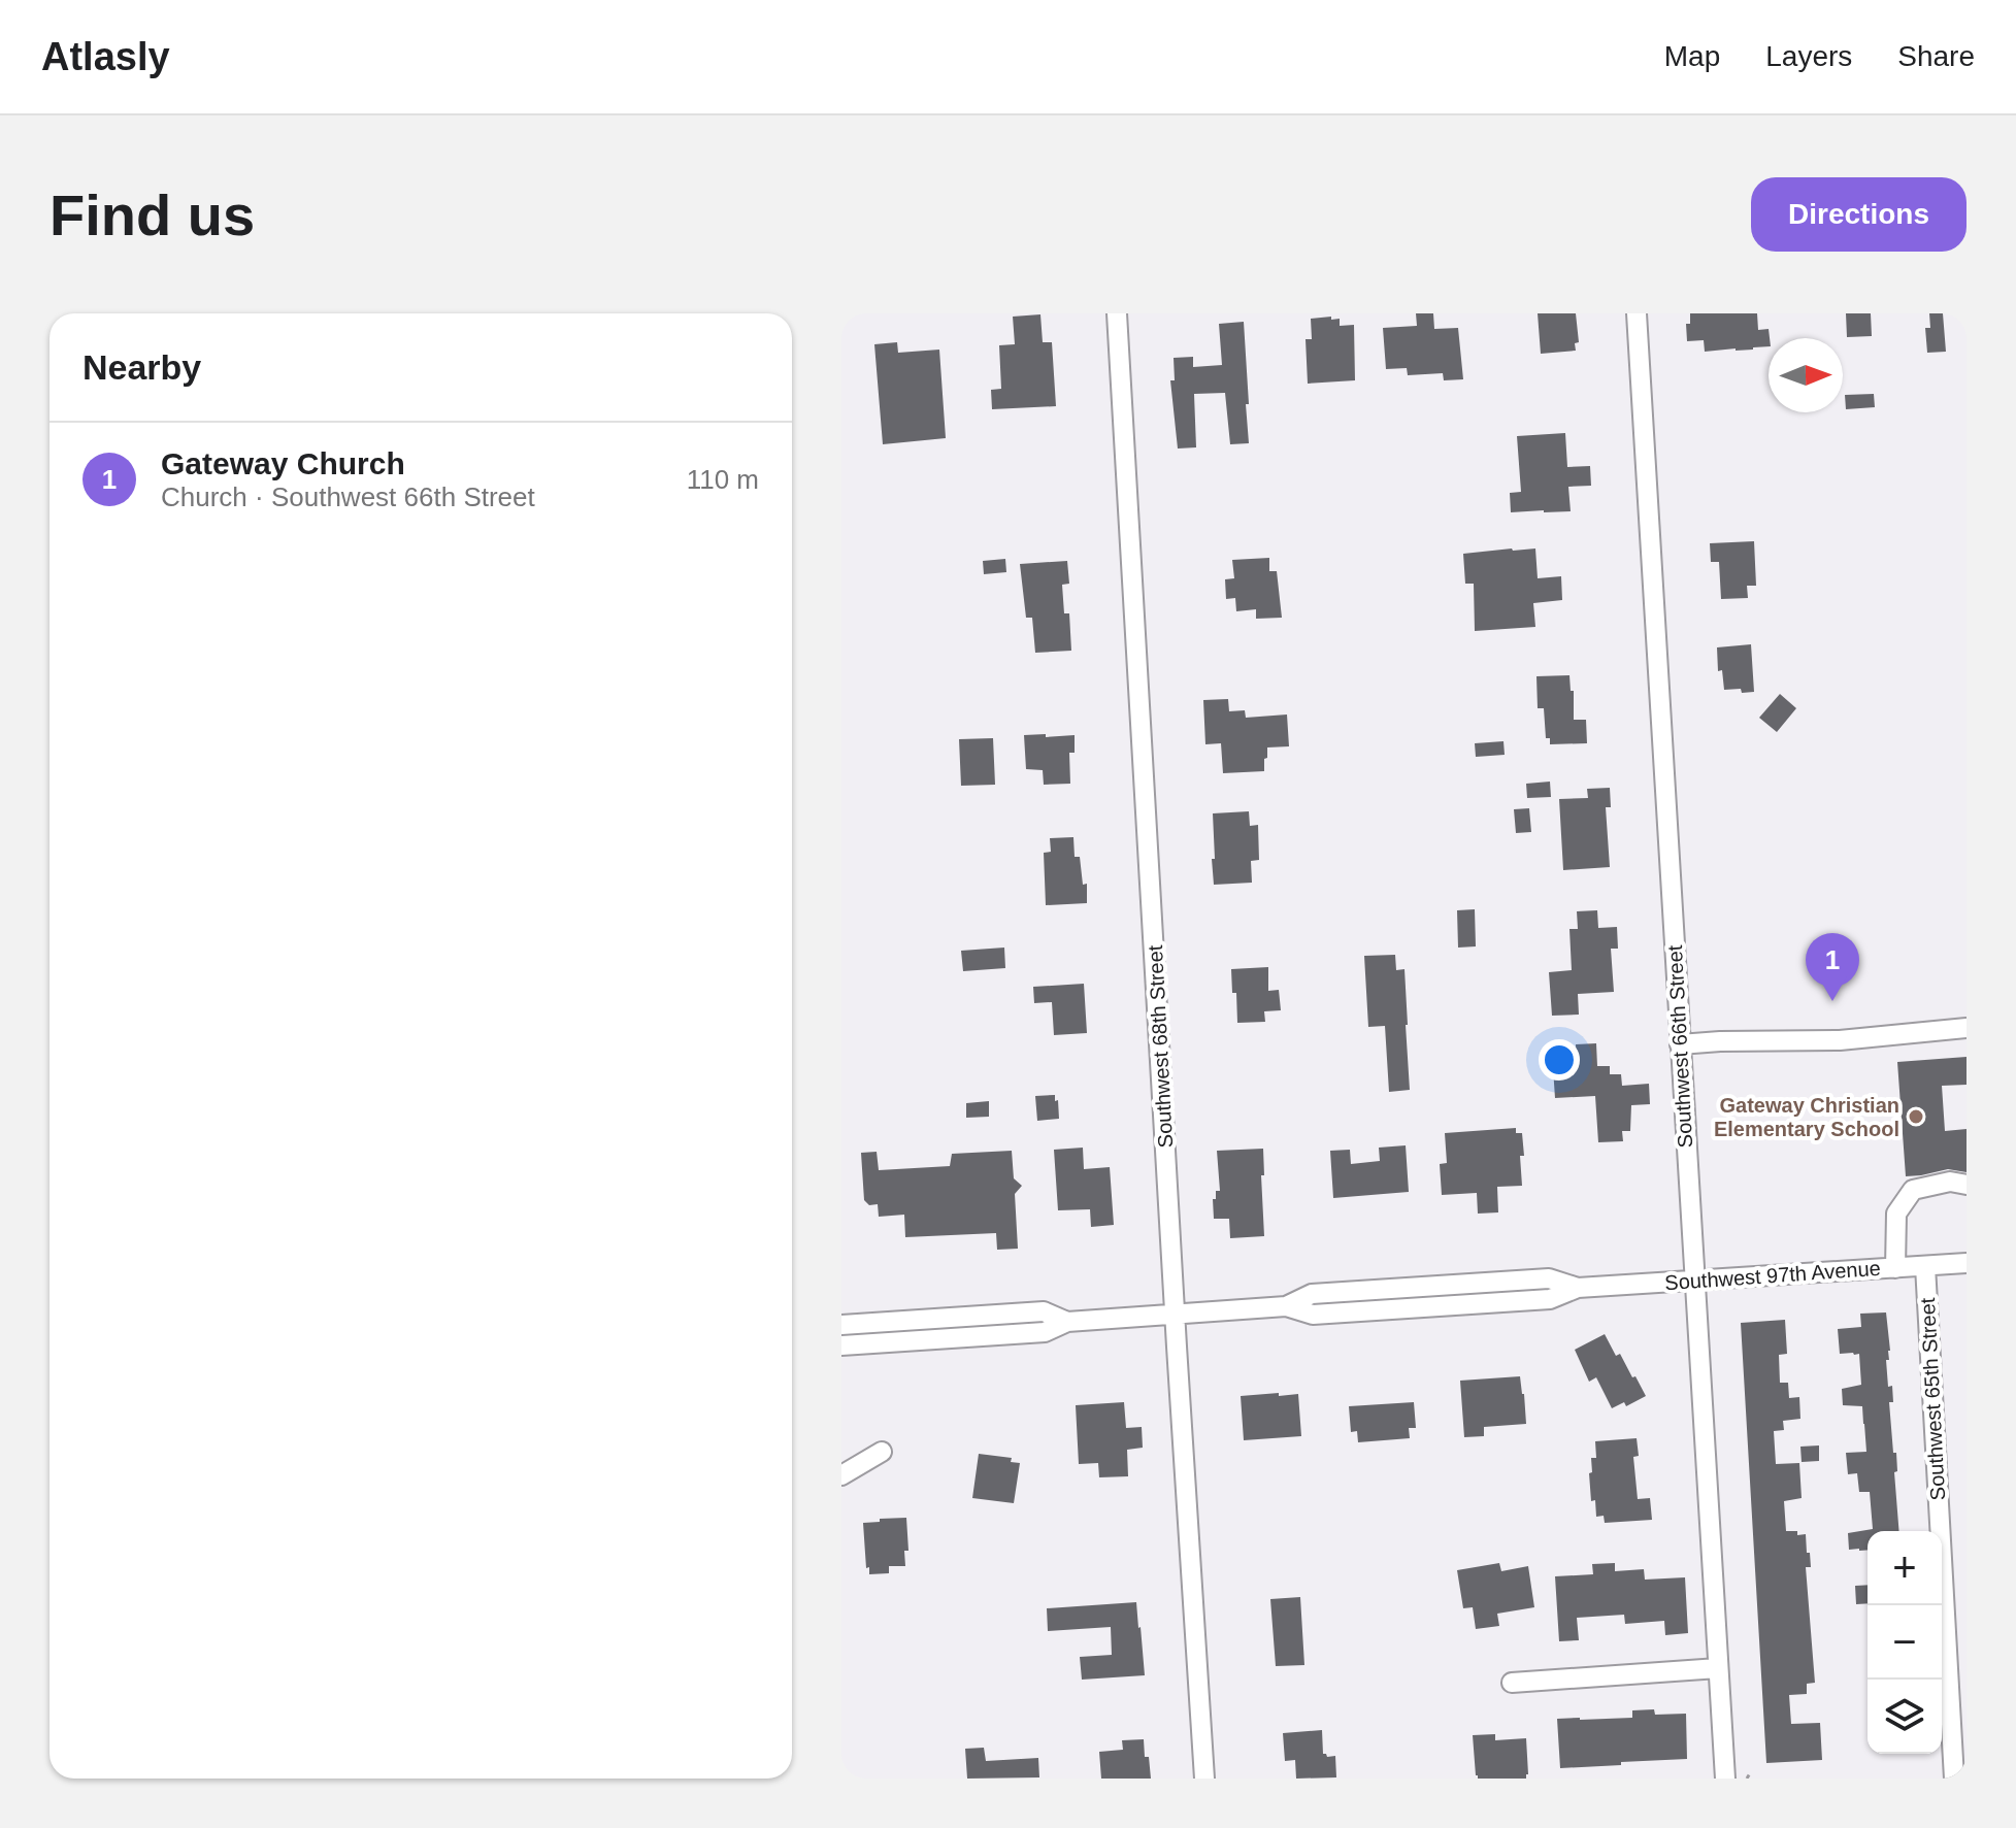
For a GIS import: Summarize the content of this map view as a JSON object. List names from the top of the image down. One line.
{"streets":{"street":["Southwest 68th Street","Southwest 66th Street","Southwest 97th Avenue","Southwest 65th Street"]},"crossings":[["Southwest 68th Street","Southwest 97th Avenue"],["Southwest 66th Street","Southwest 97th Avenue"],["Southwest 97th Avenue","Southwest 65th Street"]],"places":["Gateway Christian Elementary School"],"north":"right","page":{"header":"Atlasly","nav":["Map","Layers","Share"],"buttons":"Directions","title":"Find us","heading":"Nearby","list":[{"mark":"1","name":"Gateway Church","note":"Church · Southwest 66th Street","value":"110 m"}],"pins":"1","map_buttons":["+","−"]}}
